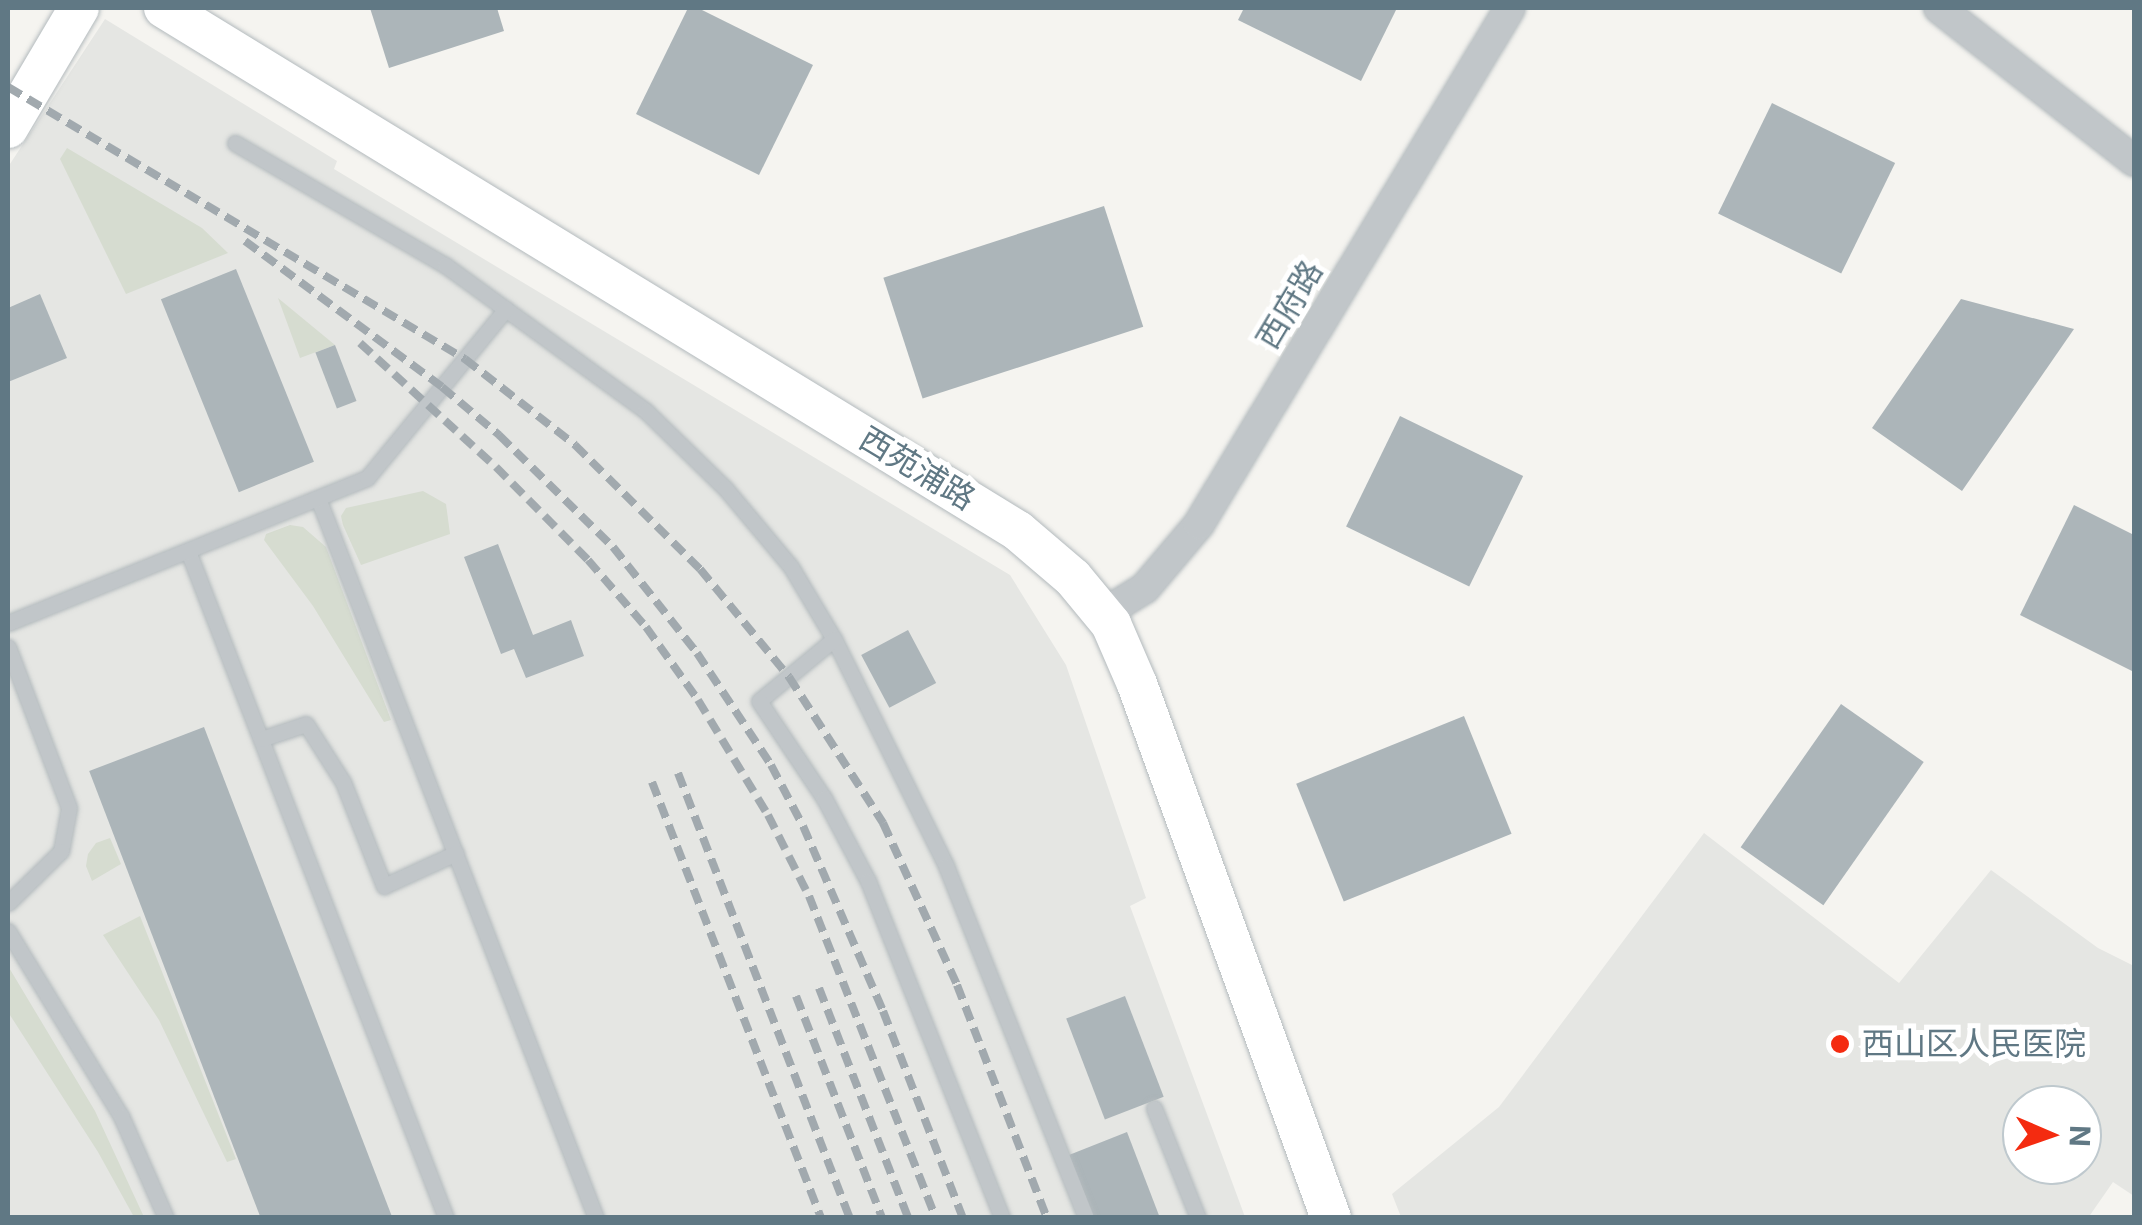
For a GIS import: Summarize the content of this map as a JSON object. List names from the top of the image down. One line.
{"streets":{"street":["西府路","西苑浦路"]},"crossings":[["西府路","西苑浦路"]],"places":["西山区人民医院"],"north":"right"}
